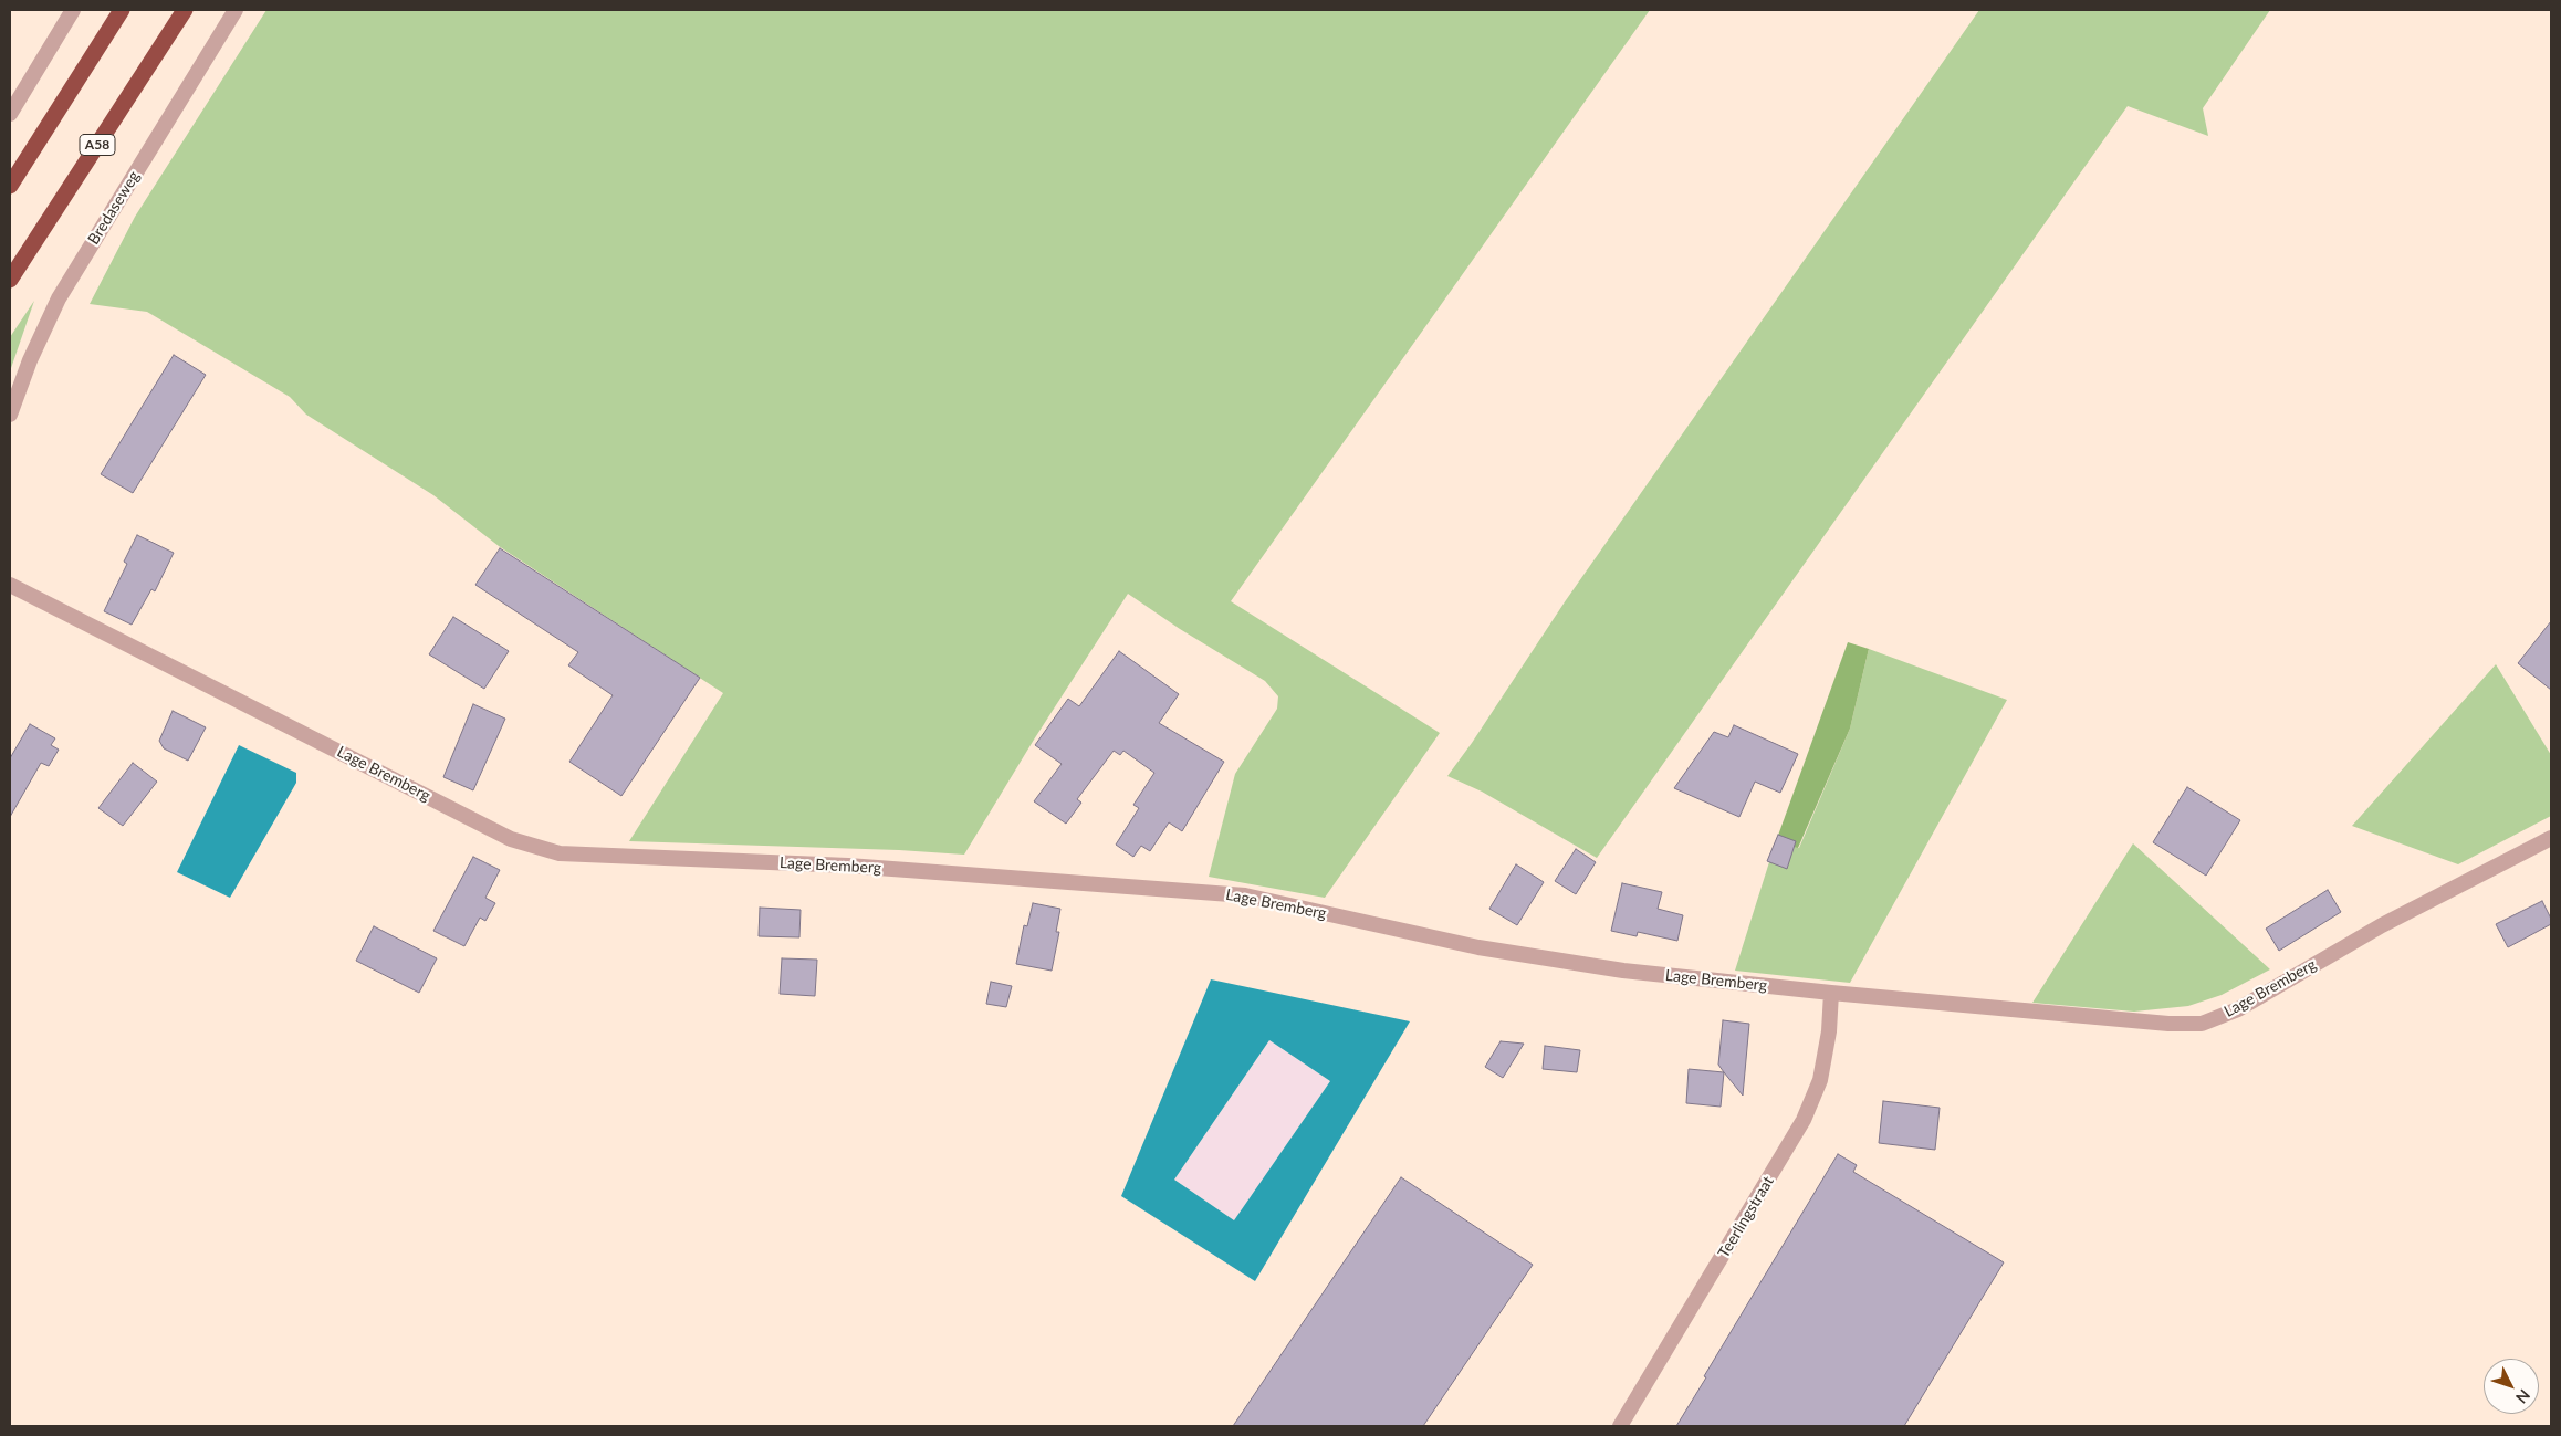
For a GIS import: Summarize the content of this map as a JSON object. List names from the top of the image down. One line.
{"streets":{"highway":["A58"],"street":["Bredaseweg","Lage Bremberg","Teerlingstraat"]},"crossings":[["Lage Bremberg","Teerlingstraat"]],"north":"bottom right"}
